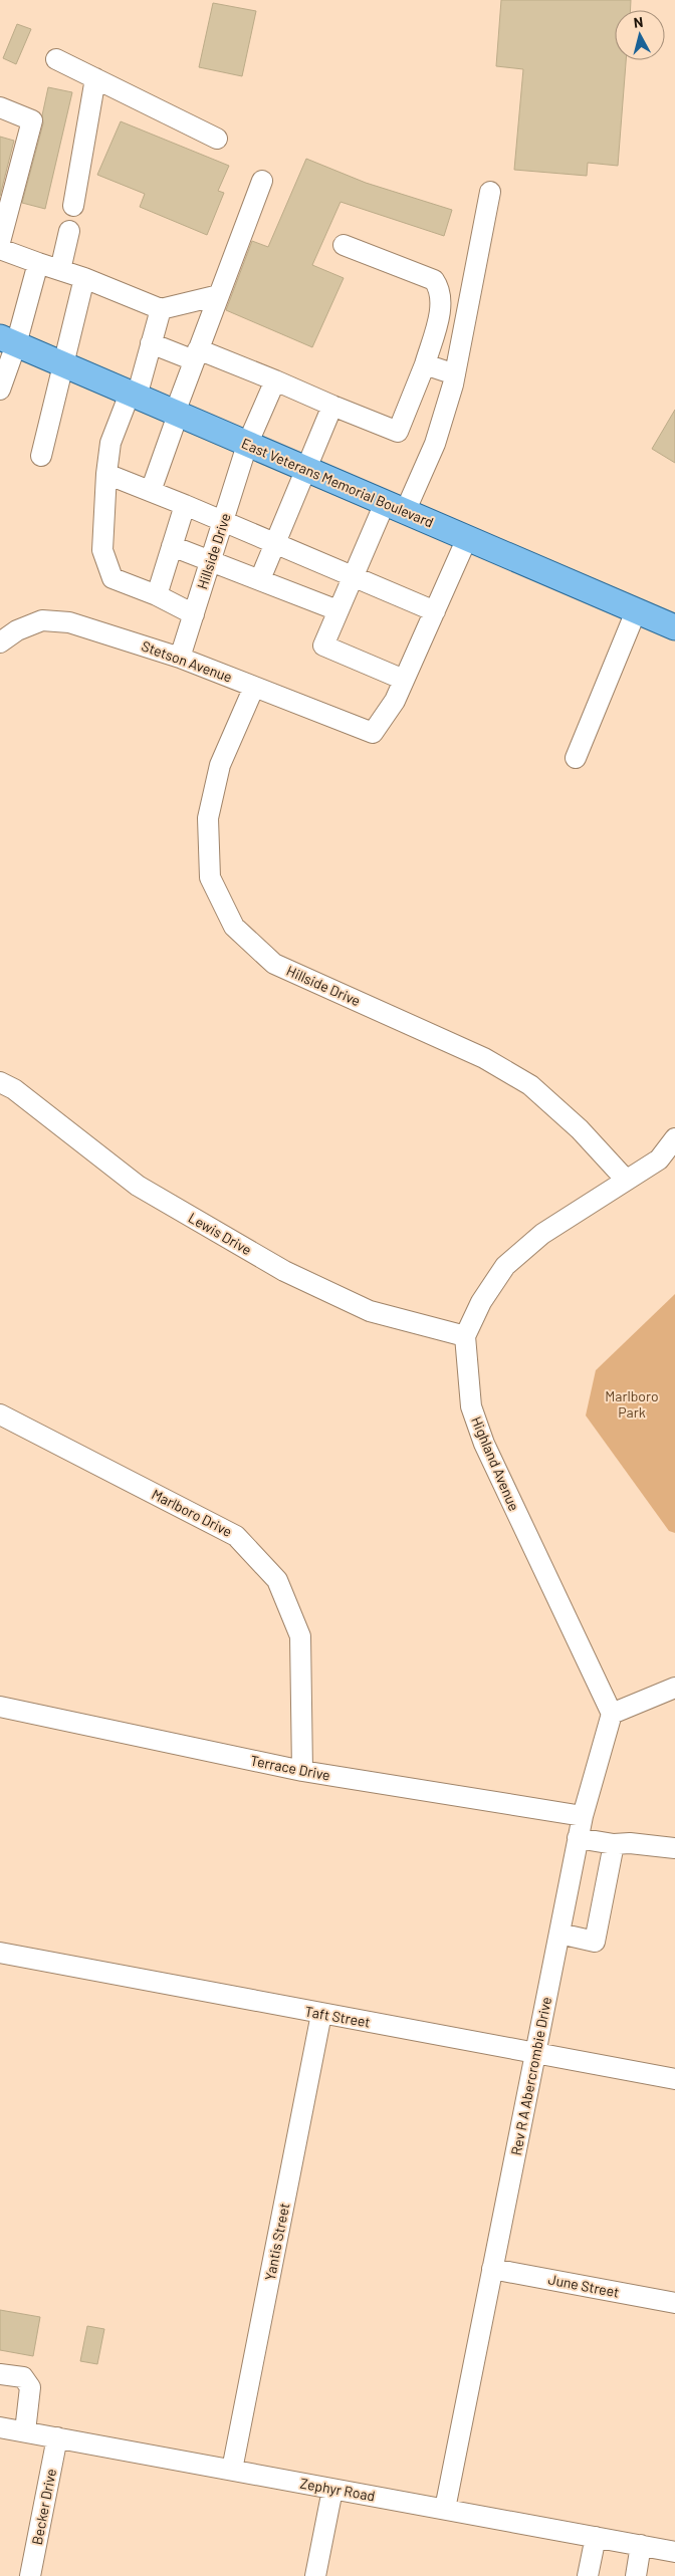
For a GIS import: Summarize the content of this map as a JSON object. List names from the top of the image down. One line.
{"streets":{"main road":["East Veterans Memorial Boulevard"],"street":["Hillside Drive","Stetson Avenue","Lewis Drive","Highland Avenue","Marlboro Drive","Terrace Drive","Taft Street","Rev R A Abercrombie Drive","Yantis Street","June Street","Zephyr Road","Becker Drive"]},"crossings":[["East Veterans Memorial Boulevard","Hillside Drive"],["Hillside Drive","Stetson Avenue"],["Lewis Drive","Highland Avenue"],["Highland Avenue","Rev R A Abercrombie Drive"],["Marlboro Drive","Terrace Drive"],["Terrace Drive","Rev R A Abercrombie Drive"],["Taft Street","Rev R A Abercrombie Drive"],["Taft Street","Yantis Street"],["Rev R A Abercrombie Drive","June Street"],["Rev R A Abercrombie Drive","Zephyr Road"],["Yantis Street","Zephyr Road"],["Zephyr Road","Becker Drive"]],"parks":["Marlboro Park"],"north":"top"}
